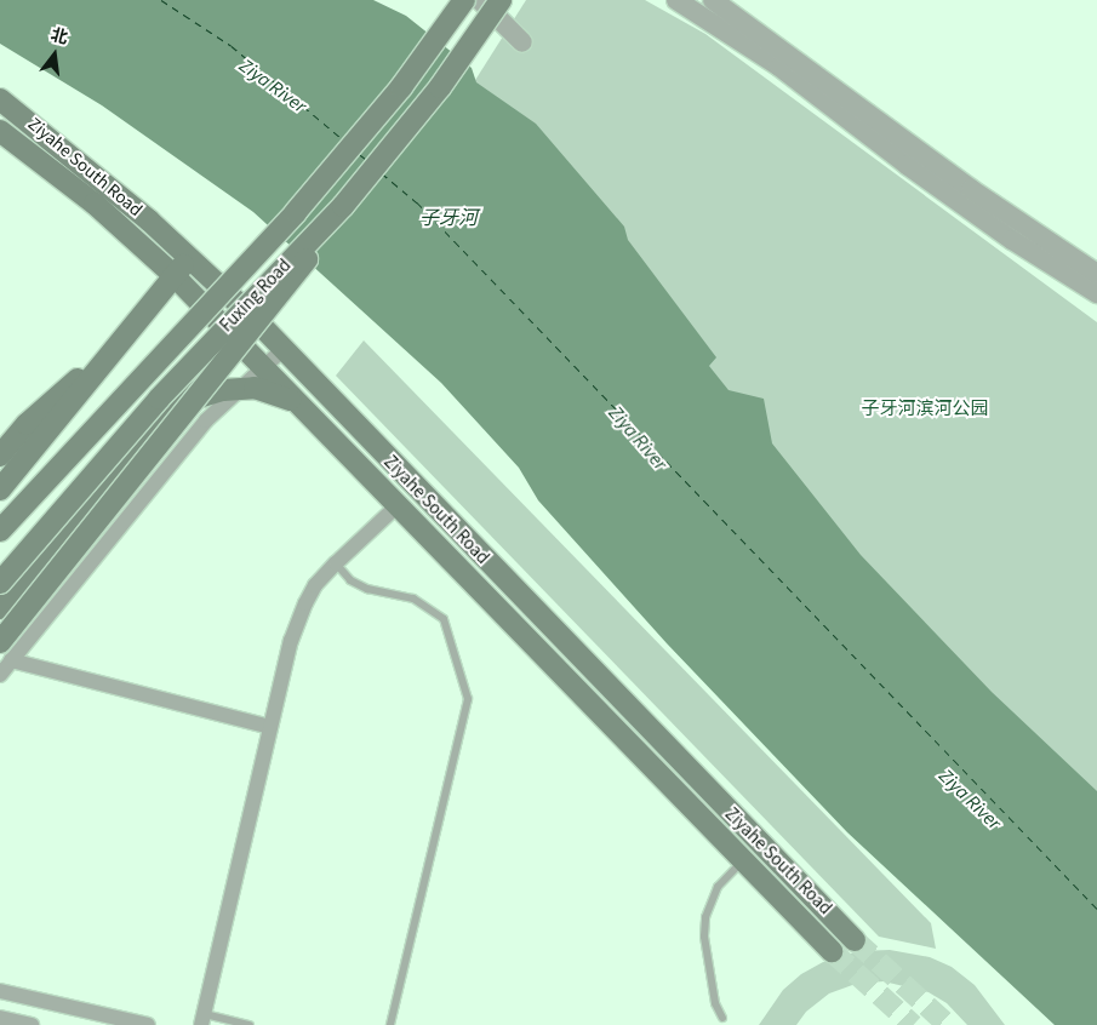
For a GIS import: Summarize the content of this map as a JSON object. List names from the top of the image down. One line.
{"streets":{"main road":["Ziyahe South Road","Fuxing Road"]},"water":["Ziya River","子牙河"],"parks":["子牙河滨河公园"],"north":"top"}
